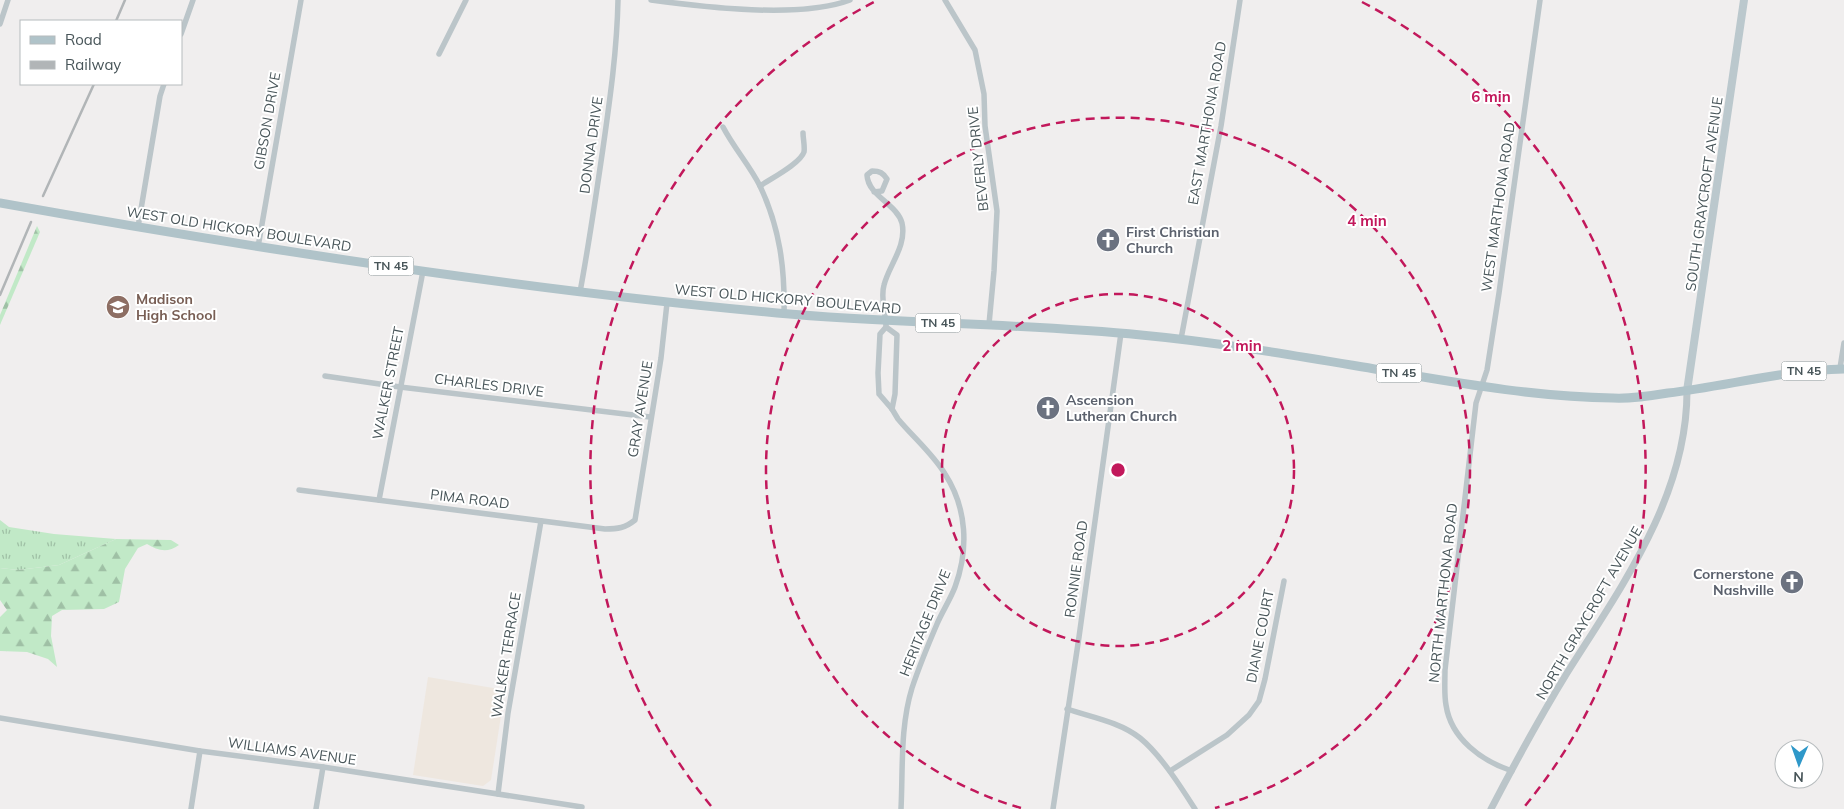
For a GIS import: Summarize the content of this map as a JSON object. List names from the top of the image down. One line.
{"streets":{"main road":["SOUTH GRAYCROFT AVENUE","WEST OLD HICKORY BOULEVARD","TN 45"],"street":["GIBSON DRIVE","EAST MARTHONA ROAD","DONNA DRIVE","BEVERLY DRIVE","WEST MARTHONA ROAD","WALKER STREET","CHARLES DRIVE","GRAY AVENUE","PIMA ROAD","RONNIE ROAD","NORTH MARTHONA ROAD","NORTH GRAYCROFT AVENUE","HERITAGE DRIVE","DIANE COURT","WALKER TERRACE","WILLIAMS AVENUE"]},"crossings":[["GIBSON DRIVE","WEST OLD HICKORY BOULEVARD"],["EAST MARTHONA ROAD","WEST OLD HICKORY BOULEVARD"],["DONNA DRIVE","WEST OLD HICKORY BOULEVARD"],["BEVERLY DRIVE","WEST OLD HICKORY BOULEVARD"],["SOUTH GRAYCROFT AVENUE","WEST OLD HICKORY BOULEVARD"],["SOUTH GRAYCROFT AVENUE","NORTH GRAYCROFT AVENUE"],["WEST MARTHONA ROAD","WEST OLD HICKORY BOULEVARD"],["WEST MARTHONA ROAD","NORTH MARTHONA ROAD"],["WEST OLD HICKORY BOULEVARD","WALKER STREET"],["WEST OLD HICKORY BOULEVARD","GRAY AVENUE"],["WEST OLD HICKORY BOULEVARD","RONNIE ROAD"],["WEST OLD HICKORY BOULEVARD","NORTH MARTHONA ROAD"],["WEST OLD HICKORY BOULEVARD","NORTH GRAYCROFT AVENUE"],["WEST OLD HICKORY BOULEVARD","HERITAGE DRIVE"],["WALKER STREET","CHARLES DRIVE"],["WALKER STREET","PIMA ROAD"],["CHARLES DRIVE","GRAY AVENUE"],["GRAY AVENUE","PIMA ROAD"],["PIMA ROAD","WALKER TERRACE"],["NORTH MARTHONA ROAD","NORTH GRAYCROFT AVENUE"],["WALKER TERRACE","WILLIAMS AVENUE"]],"places":{"church":["First Christian Church","Ascension Lutheran Church","Cornerstone Nashville"],"school or university":["Madison High School"]},"legend":["Road","Railway"],"north":"bottom","rings":["6 min","4 min","2 min"]}
